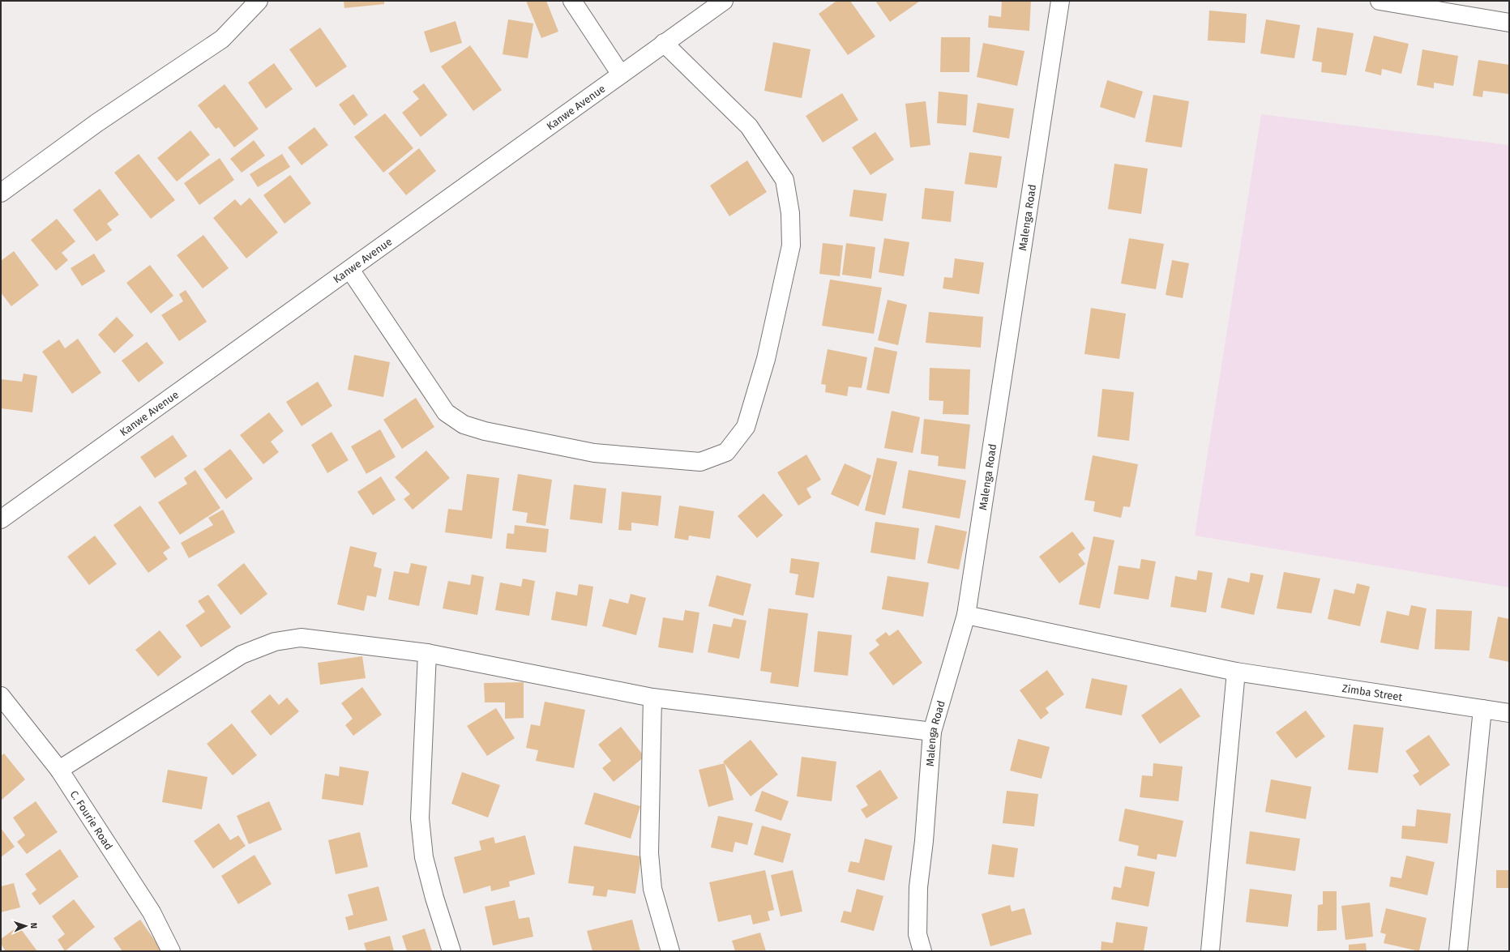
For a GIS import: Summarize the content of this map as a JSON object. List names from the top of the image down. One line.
{"streets":{"street":["Kanwe Avenue","Malenga Road","Zimba Street","C. Fourie Road"]},"crossings":[["Malenga Road","Zimba Street"]],"north":"right"}
